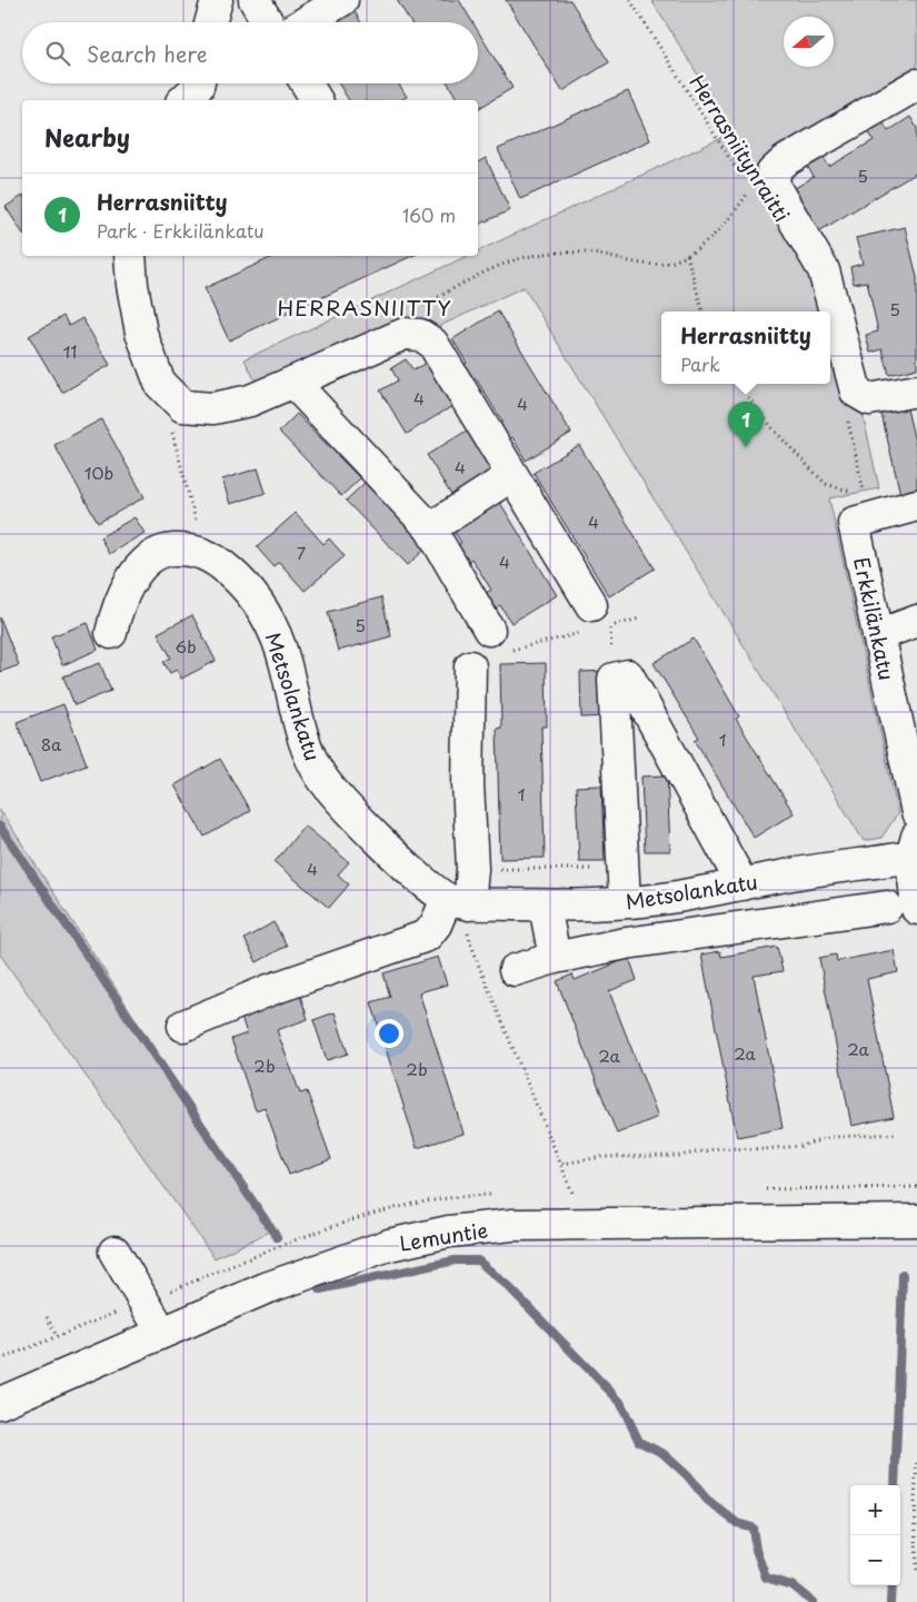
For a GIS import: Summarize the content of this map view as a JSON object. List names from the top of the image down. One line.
{"streets":{"street":["Erkkilänkatu","Metsolankatu","Lemuntie"],"path":["Herrasniitynraitti"]},"districts":["HERRASNIITTY"],"house_numbers":["5","5","11","4","4","4","10b","4","7","4","5","6b","1","8a","1","4","2a","2a","2a","2b","2b"],"north":"left","page":{"search":"Search here","heading":"Nearby","list":[{"mark":"1","name":"Herrasniitty","note":"Park · Erkkilänkatu","value":"160 m"}],"popup":["Herrasniitty","Park"],"pins":"1","map_buttons":["+","−"]}}
